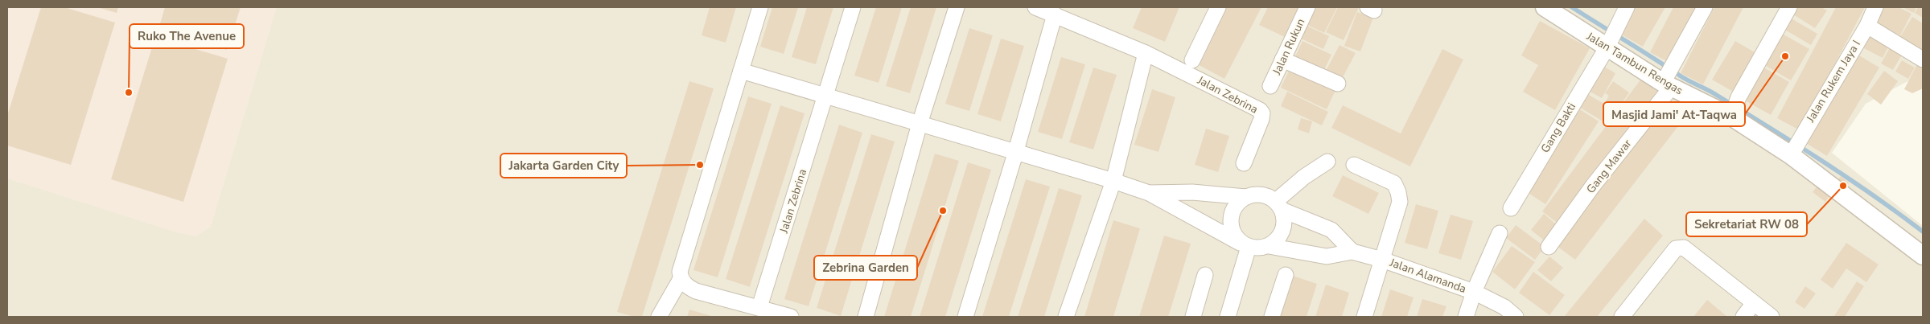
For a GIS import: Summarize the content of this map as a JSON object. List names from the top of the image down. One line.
{"streets":{"street":["Jalan Rukun","Jalan Tambun Rengas","Jalan Rukem Jaya I","Jalan Zebrina","Gang Bakti","Gang Mawar","Jalan Alamanda"]},"crossings":[["Jalan Tambun Rengas","Jalan Rukem Jaya I"],["Jalan Tambun Rengas","Gang Bakti"],["Jalan Tambun Rengas","Gang Mawar"]],"places":["Masjid Jami' At-Taqwa","Ruko The Avenue","Jakarta Garden City","Sekretariat RW 08","Zebrina Garden"]}
